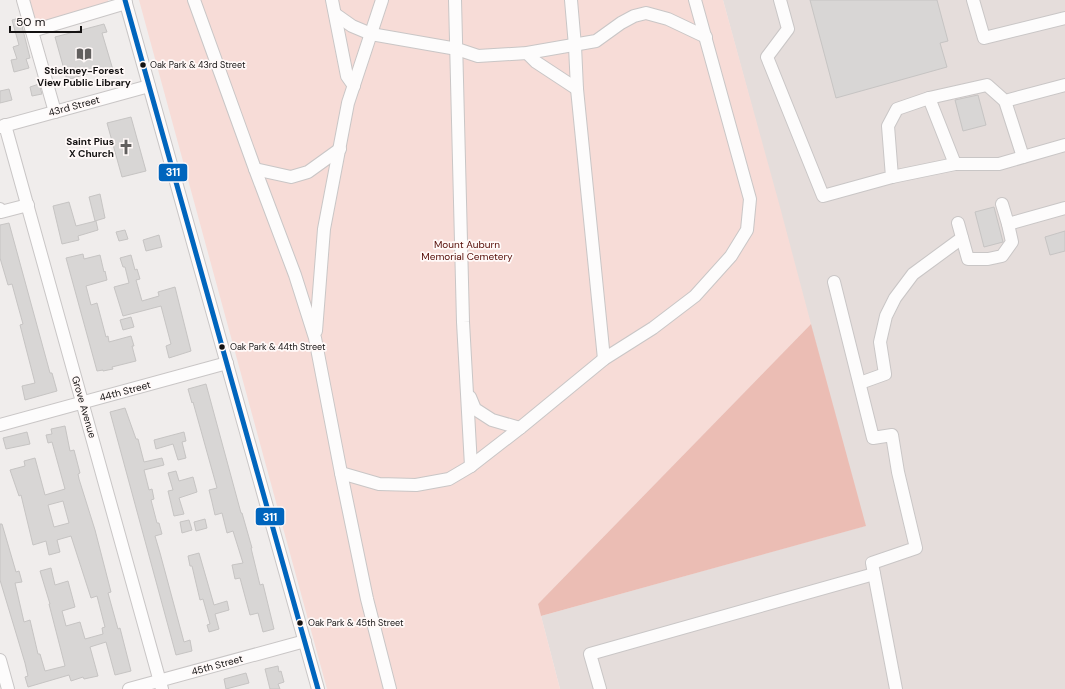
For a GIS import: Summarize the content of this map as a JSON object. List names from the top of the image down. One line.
{"streets":{"street":["43rd Street","44th Street","Grove Avenue","45th Street"]},"crossings":[["43rd Street","Grove Avenue"],["44th Street","Grove Avenue"],["Grove Avenue","45th Street"]],"parks":["Mount Auburn Memorial Cemetery"],"places":{"library":["Stickney-Forest View Public Library"],"other":["Oak Park & 43rd Street","Oak Park & 44th Street","Oak Park & 45th Street"],"church":["Saint Pius X Church"]},"lines":["transit line 311"],"scale_bar":"50 m"}
